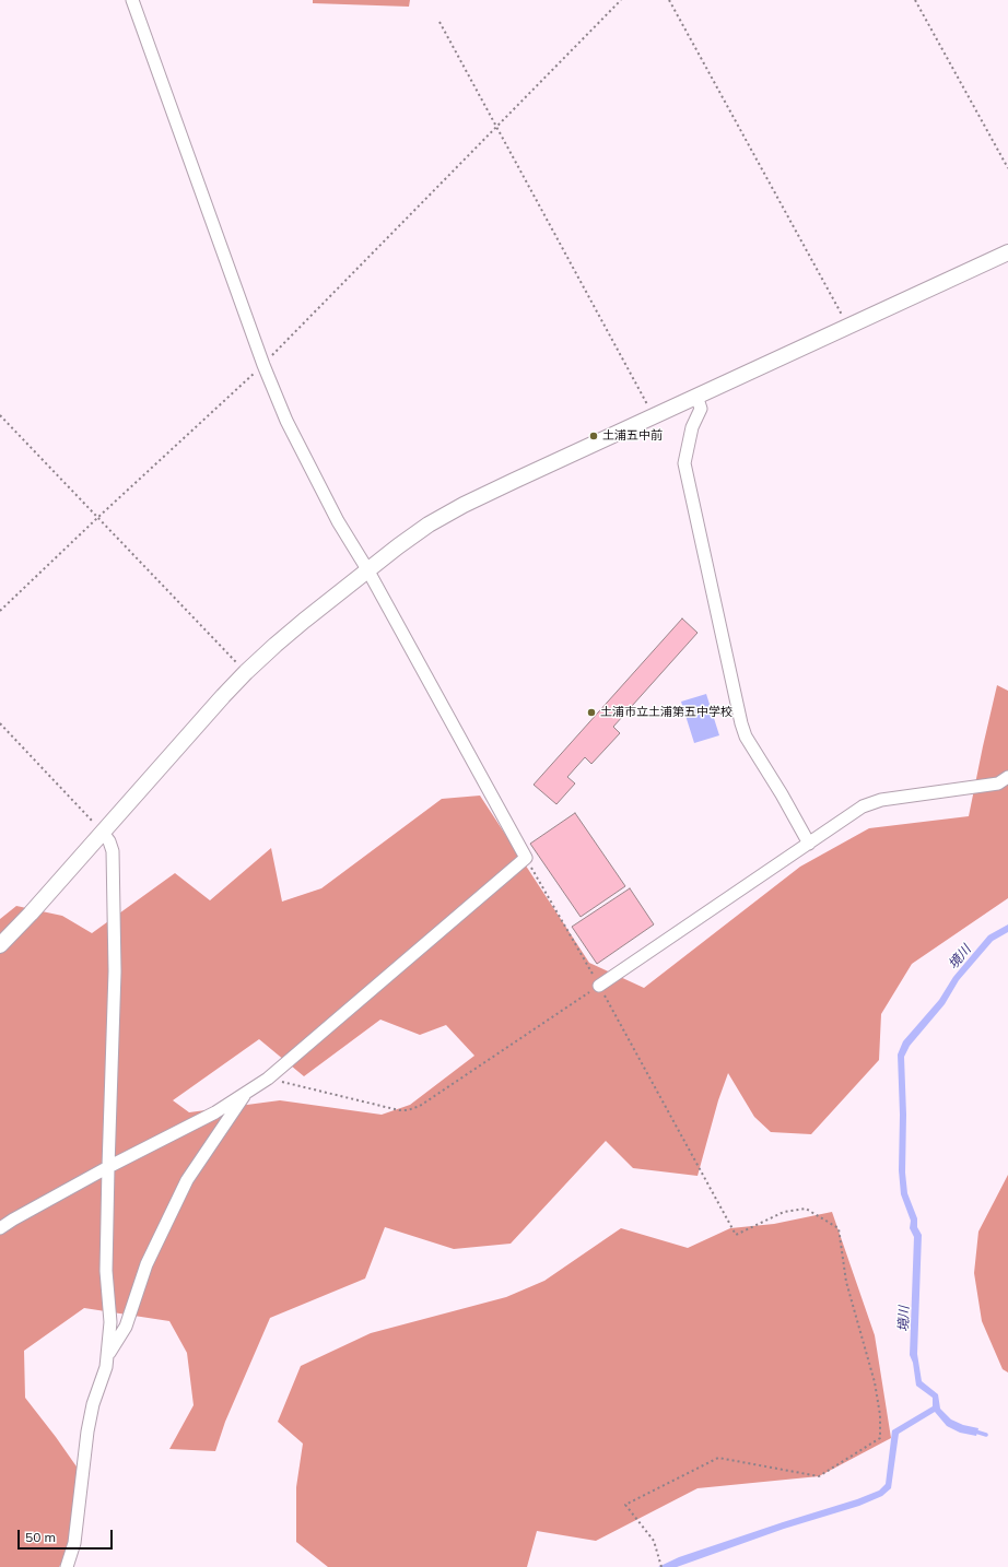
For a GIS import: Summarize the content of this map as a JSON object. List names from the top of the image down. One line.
{"water":["境川"],"places":["土浦五中前","土浦市立土浦第五中学校"],"scale_bar":"50 m"}
